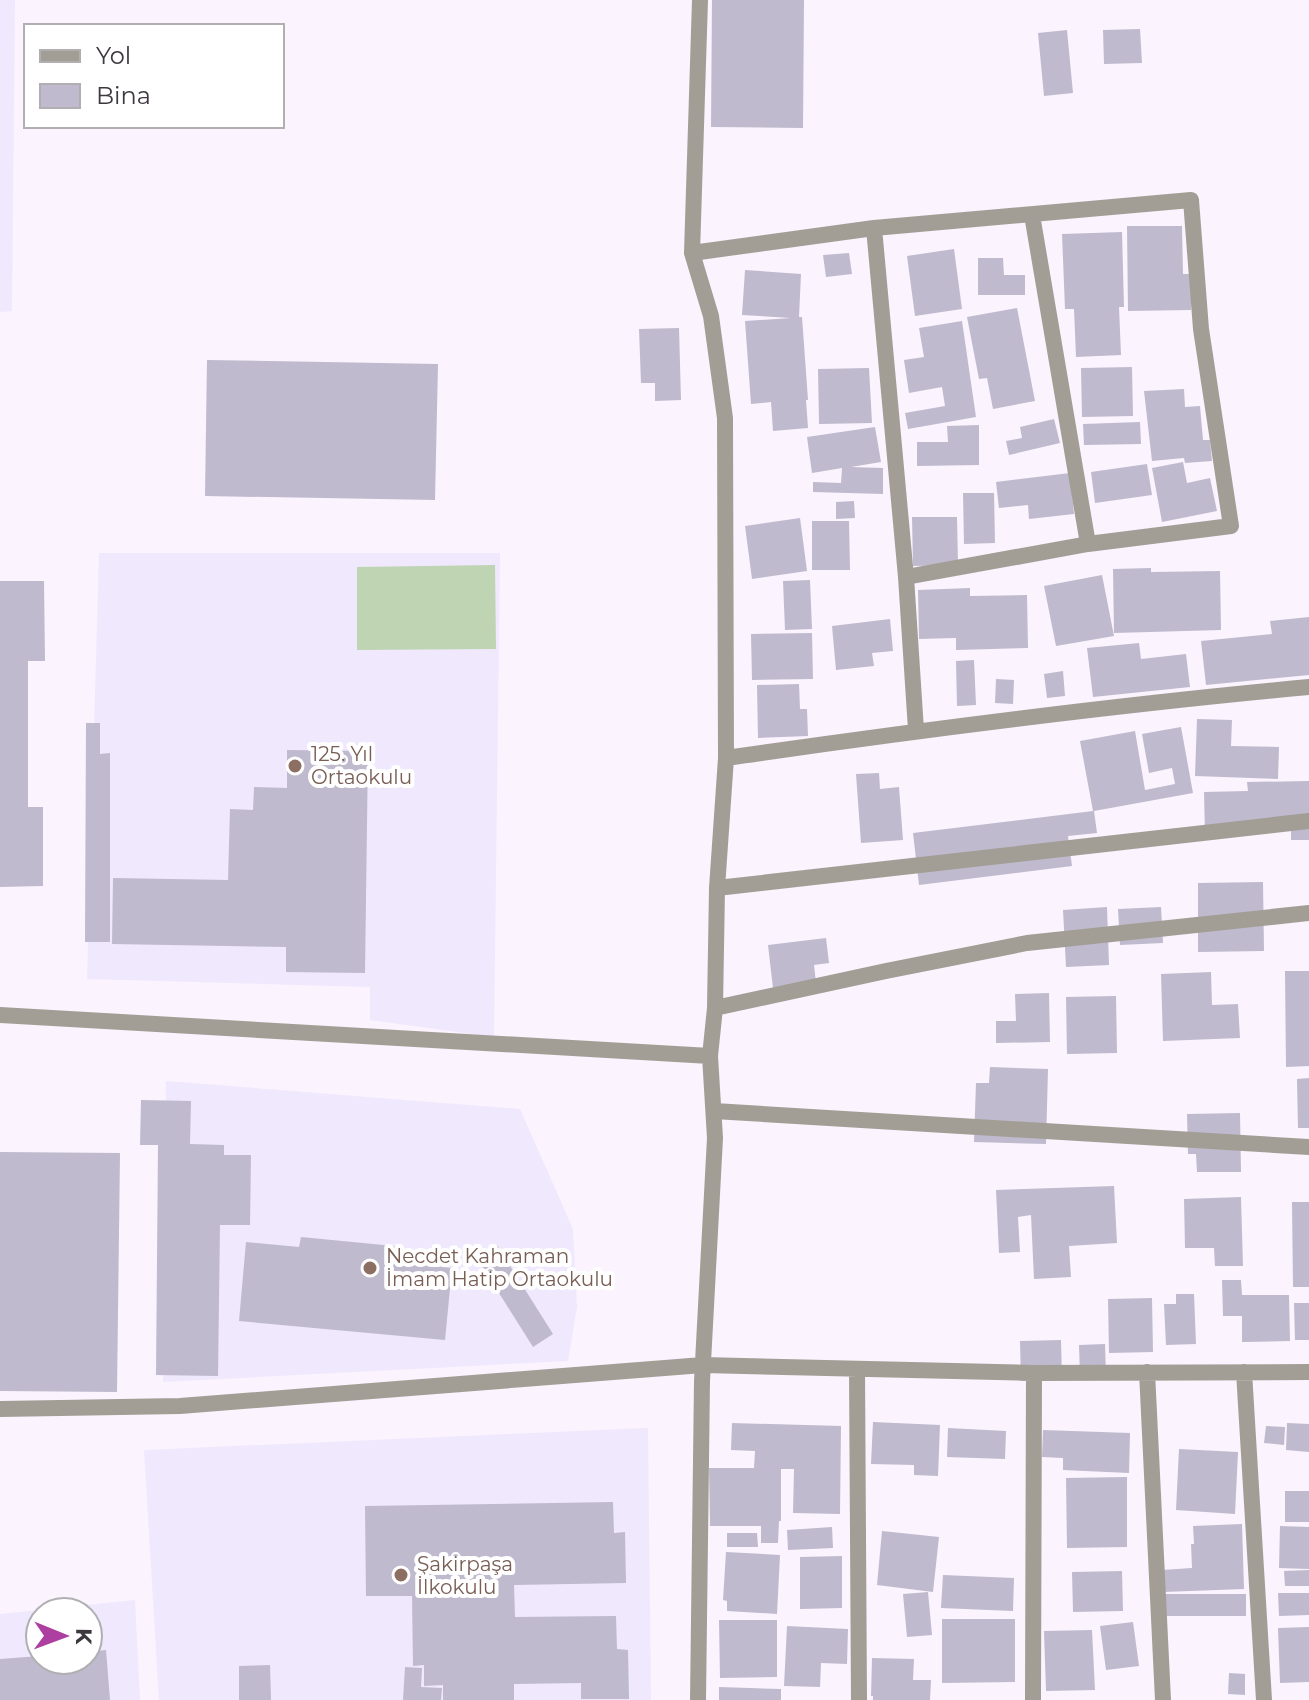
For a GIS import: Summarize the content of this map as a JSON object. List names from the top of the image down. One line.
{"places":["125. Yıl Ortaokulu","Necdet Kahraman İmam Hatip Ortaokulu","Şakirpaşa İlkokulu"],"legend":["Yol","Bina"],"north":"right"}
